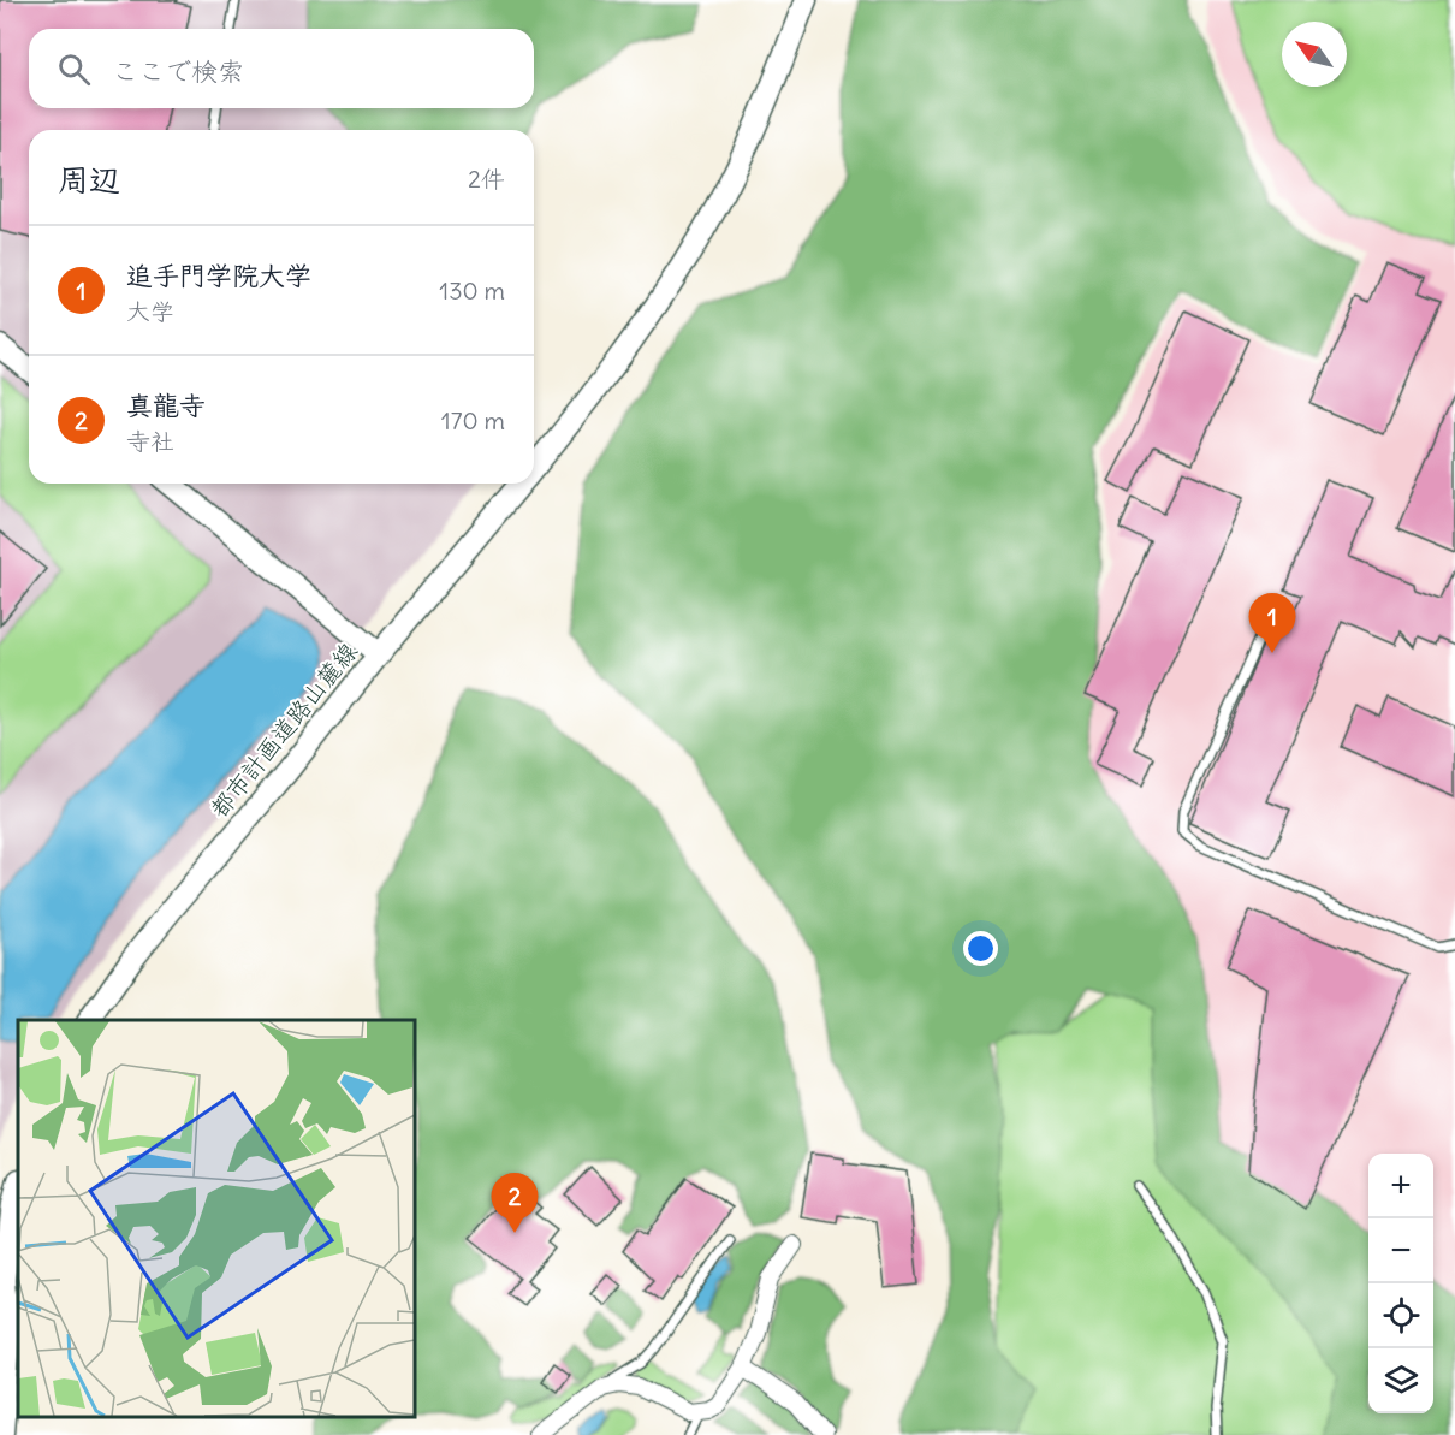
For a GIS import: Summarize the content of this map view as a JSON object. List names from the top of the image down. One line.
{"streets":{"street":["都市計画道路山麓線"]},"north":"top left","page":{"search":"ここで検索","heading":["周辺","2件"],"list":[{"mark":"1","name":"追手門学院大学","note":"大学","value":"130 m"},{"mark":"2","name":"真龍寺","note":"寺社","value":"170 m"}],"pins":["1","2"],"map_buttons":["+","−"]}}
